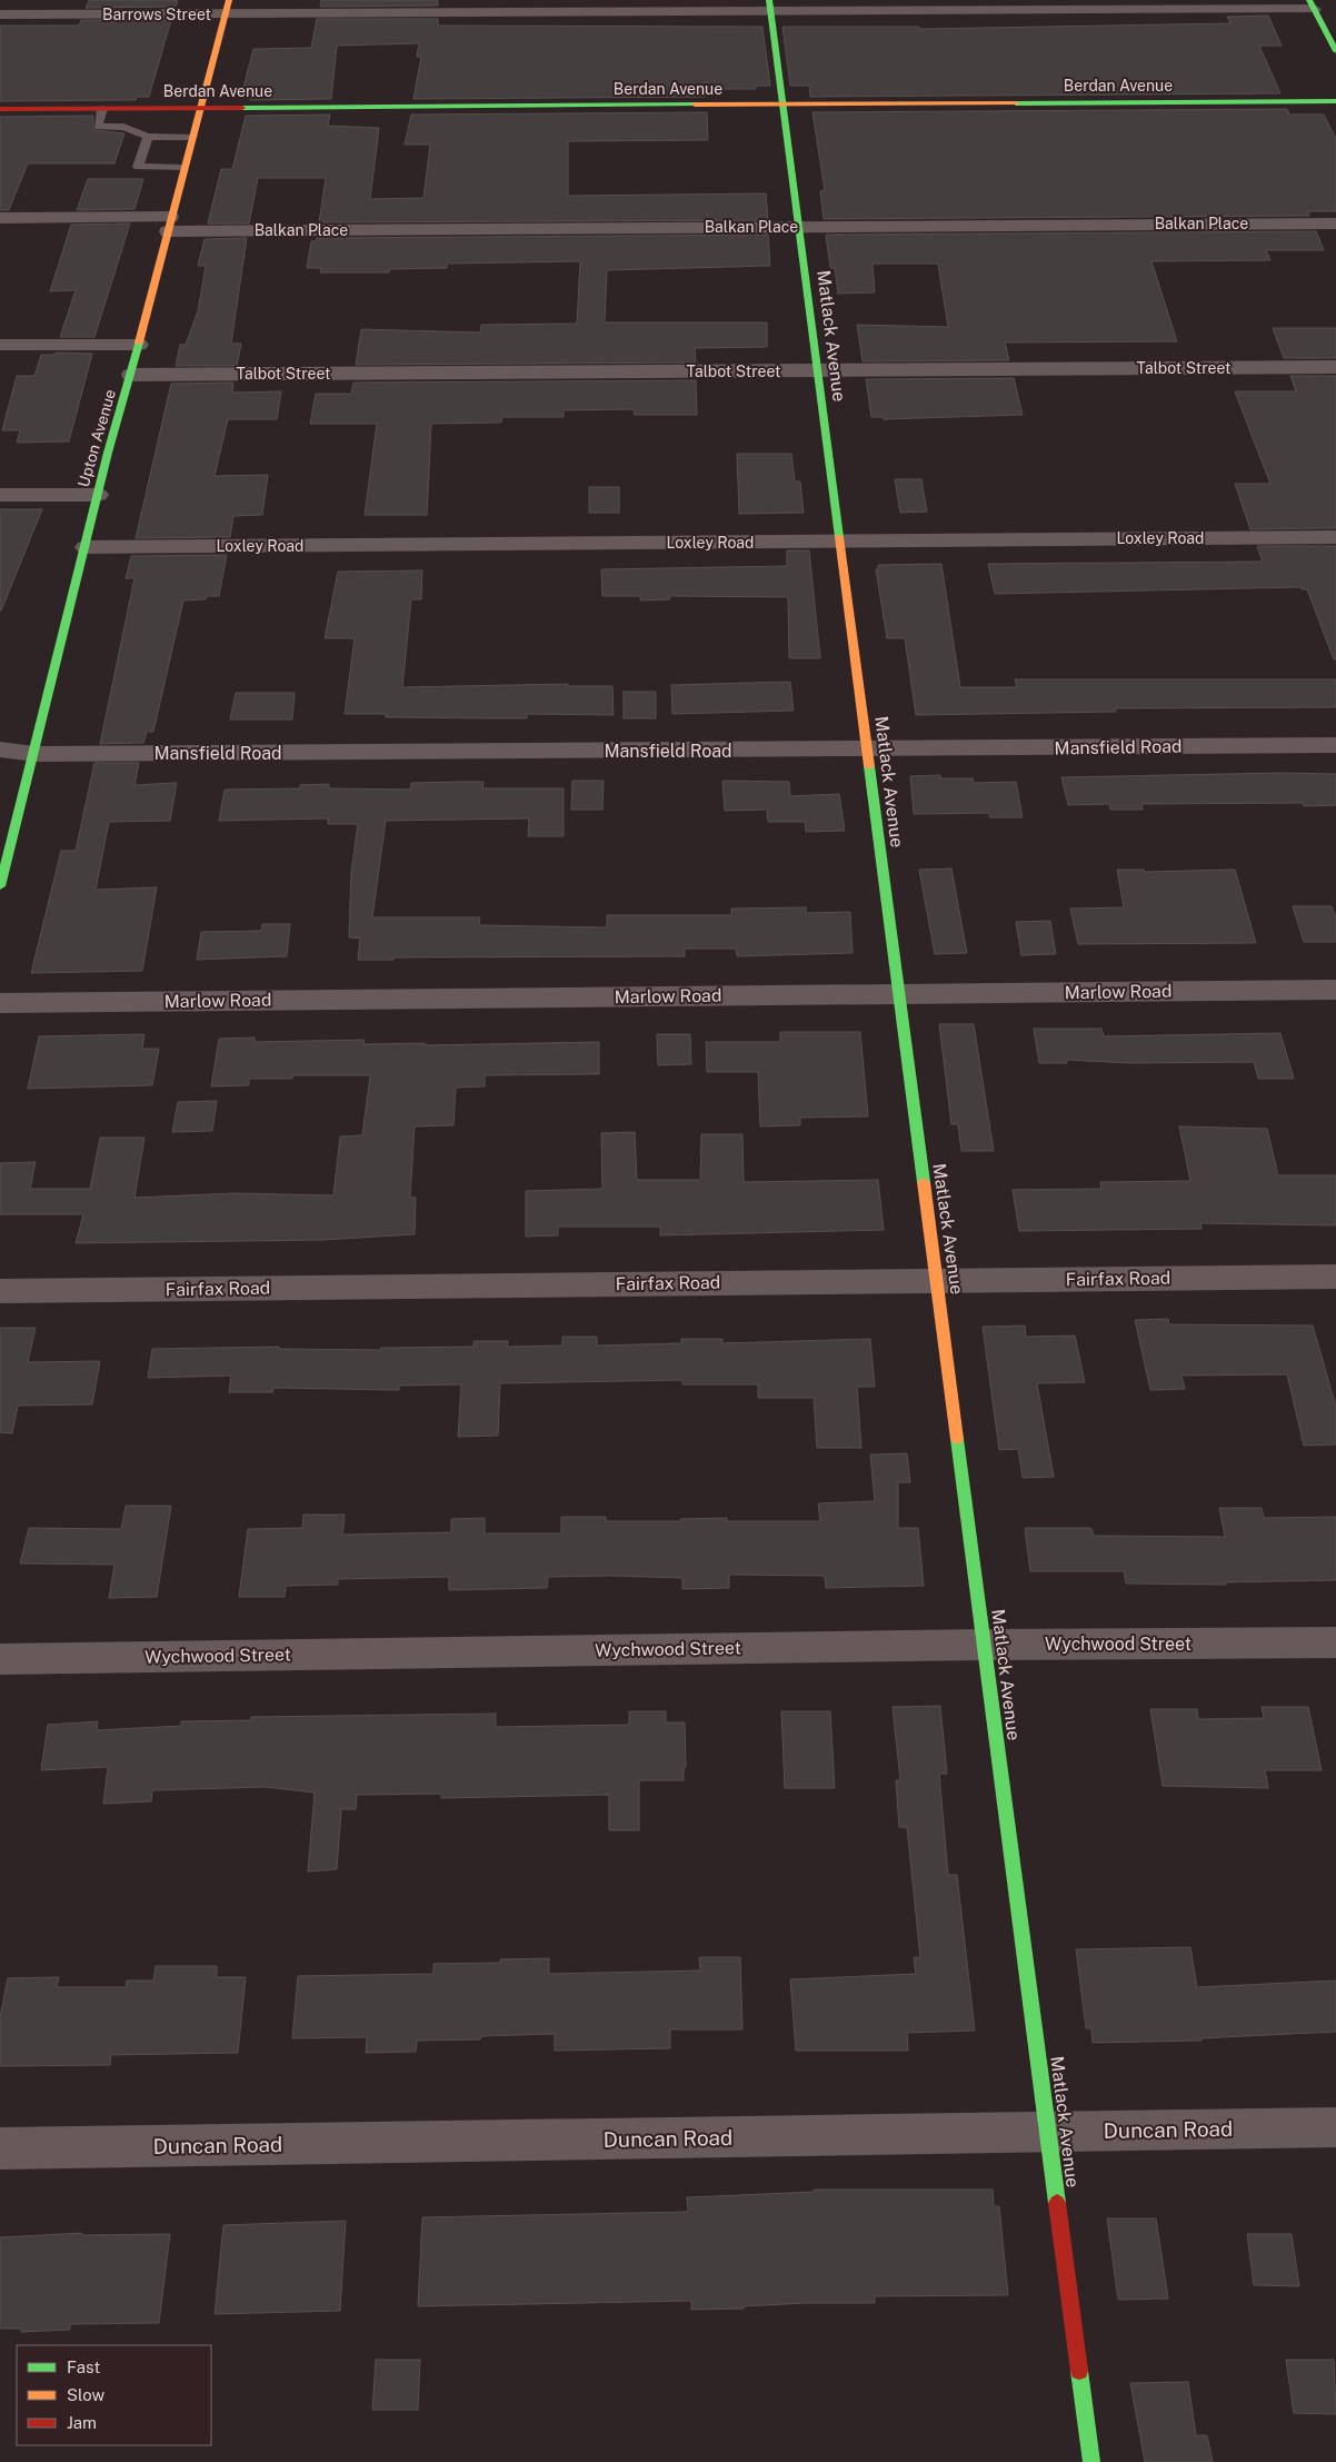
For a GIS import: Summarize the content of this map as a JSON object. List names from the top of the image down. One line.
{"streets":{"street":["Barrows Street","Berdan Avenue","Balkan Place","Matlack Avenue","Talbot Street","Upton Avenue","Loxley Road","Mansfield Road","Marlow Road","Fairfax Road","Wychwood Street","Duncan Road"]},"crossings":[["Barrows Street","Matlack Avenue"],["Barrows Street","Upton Avenue"],["Berdan Avenue","Matlack Avenue"],["Berdan Avenue","Upton Avenue"],["Balkan Place","Matlack Avenue"],["Balkan Place","Upton Avenue"],["Matlack Avenue","Talbot Street"],["Matlack Avenue","Loxley Road"],["Matlack Avenue","Mansfield Road"],["Matlack Avenue","Marlow Road"],["Matlack Avenue","Fairfax Road"],["Matlack Avenue","Wychwood Street"],["Matlack Avenue","Duncan Road"],["Talbot Street","Upton Avenue"],["Upton Avenue","Loxley Road"],["Upton Avenue","Mansfield Road"]],"legend":["Fast","Slow","Jam"]}
